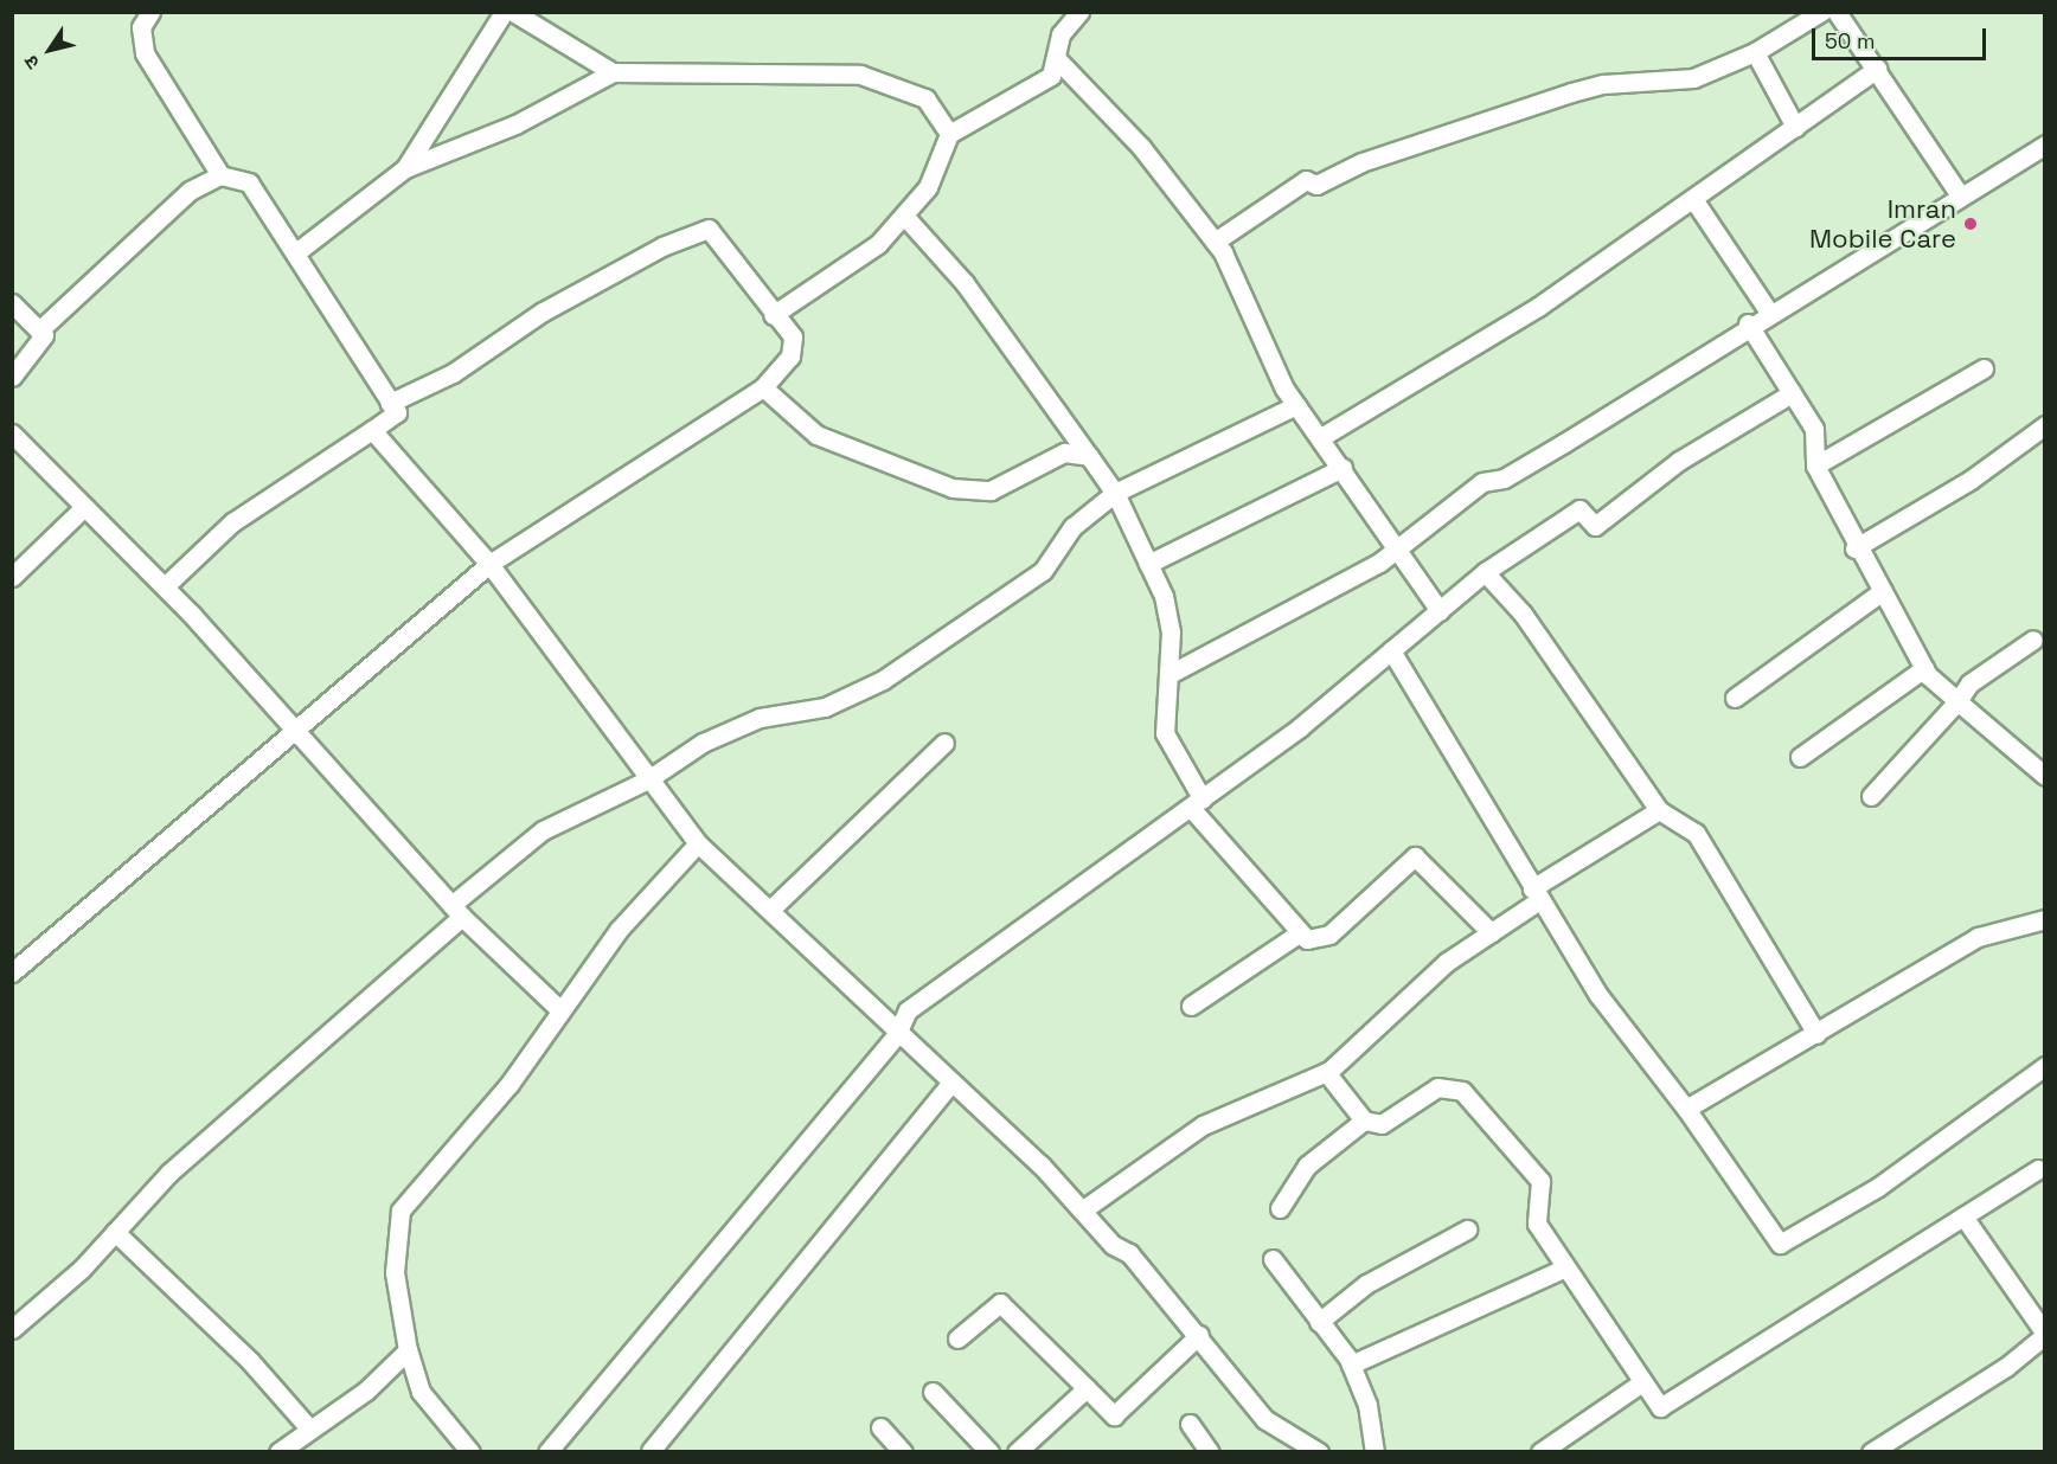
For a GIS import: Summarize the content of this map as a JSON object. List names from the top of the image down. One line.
{"places":["Imran Mobile Care"],"scale_bar":"50 m","north":"bottom left"}
